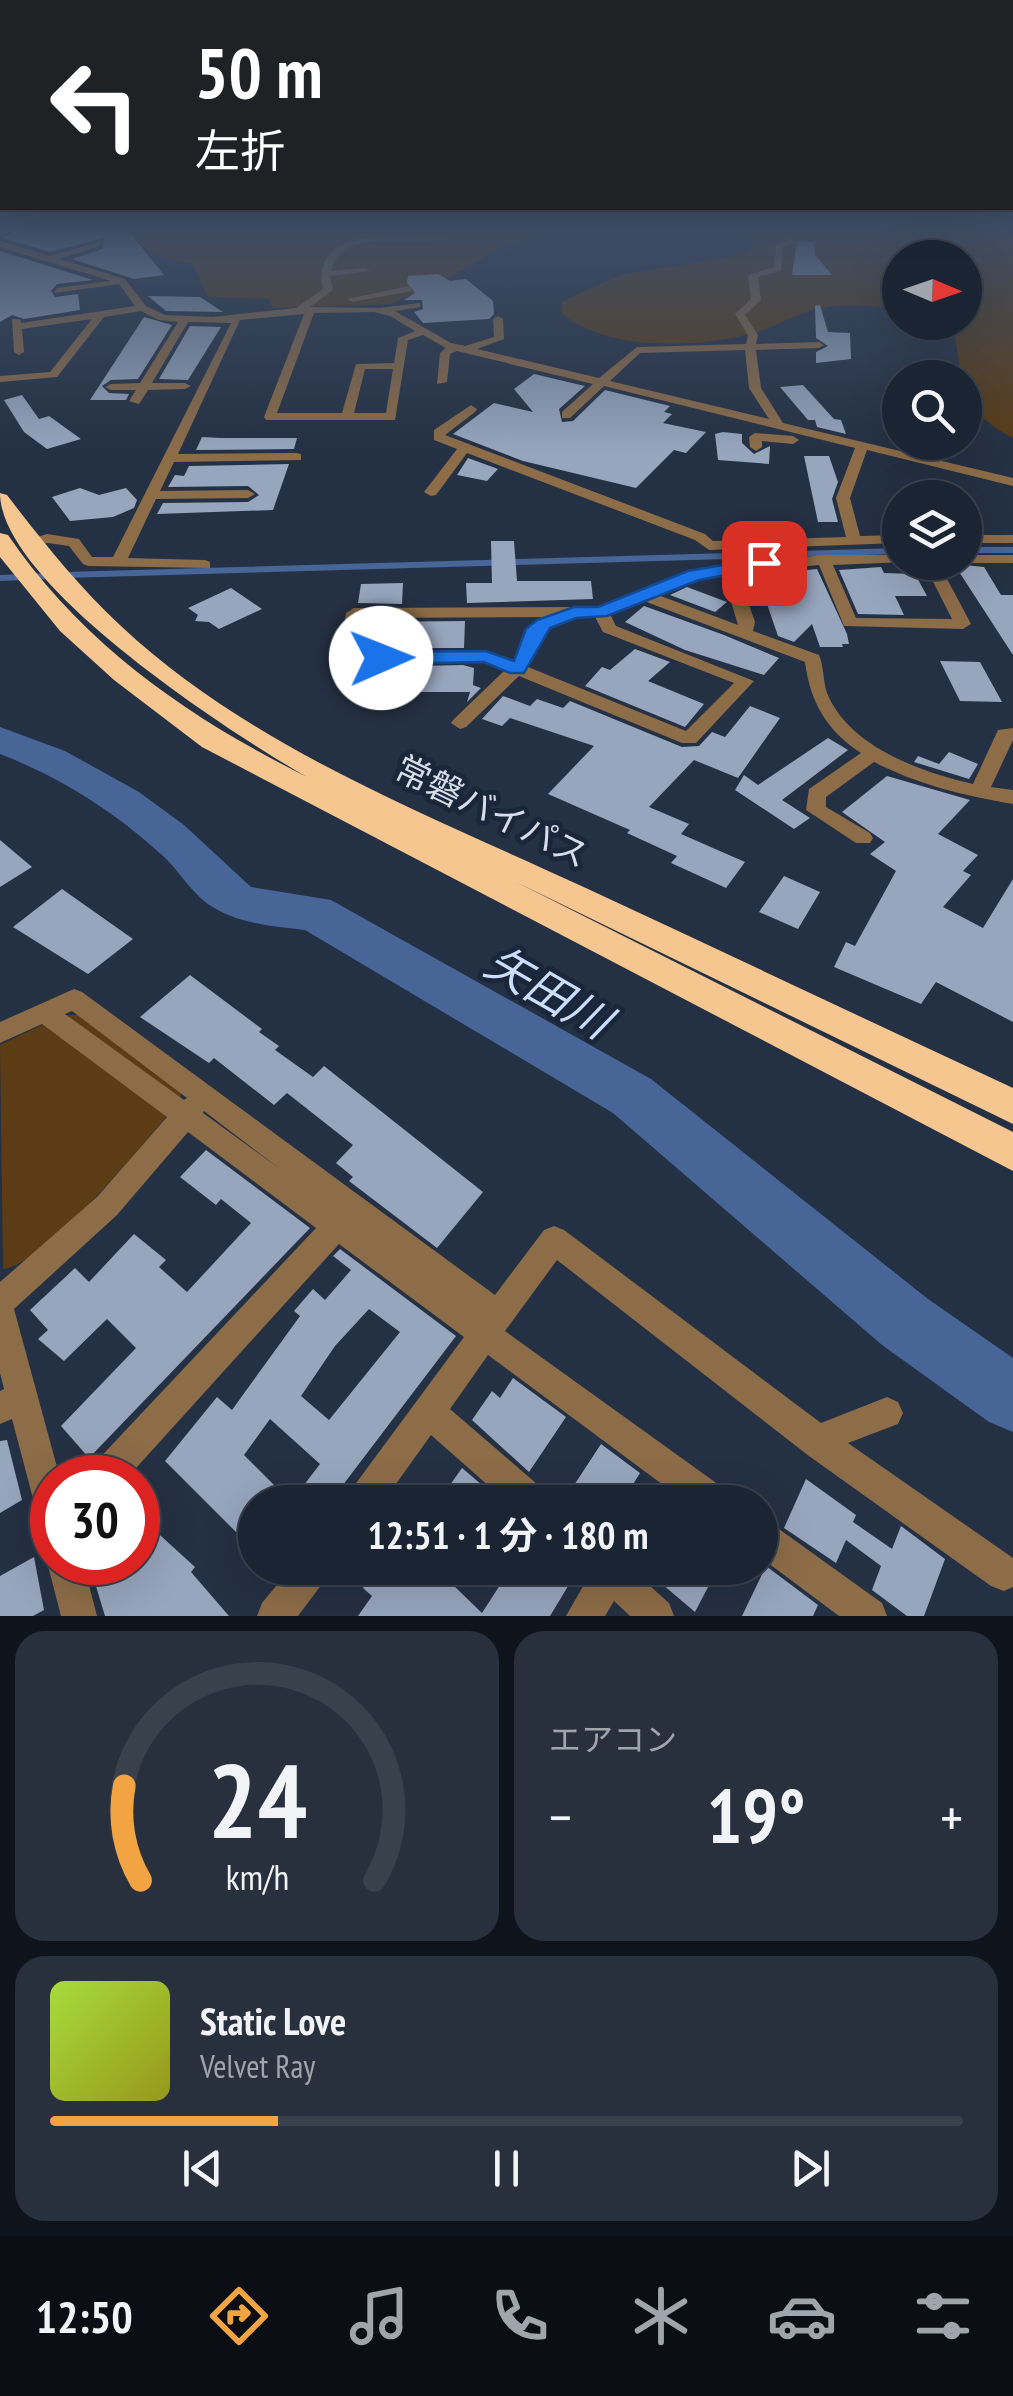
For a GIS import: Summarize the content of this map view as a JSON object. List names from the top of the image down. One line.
{"streets":{"highway":["常磐バイパス"]},"water":["矢田川"],"north":"right","page":{"turn":["50 m","左折"],"limit":"30","trip":"12:51 · 1 分 · 180 m","tile":"エアコン","heat":["−","19°","+"],"song":["Static Love","Velvet Ray"],"tabs":"12:50","gauge":["24","km/h"]}}
